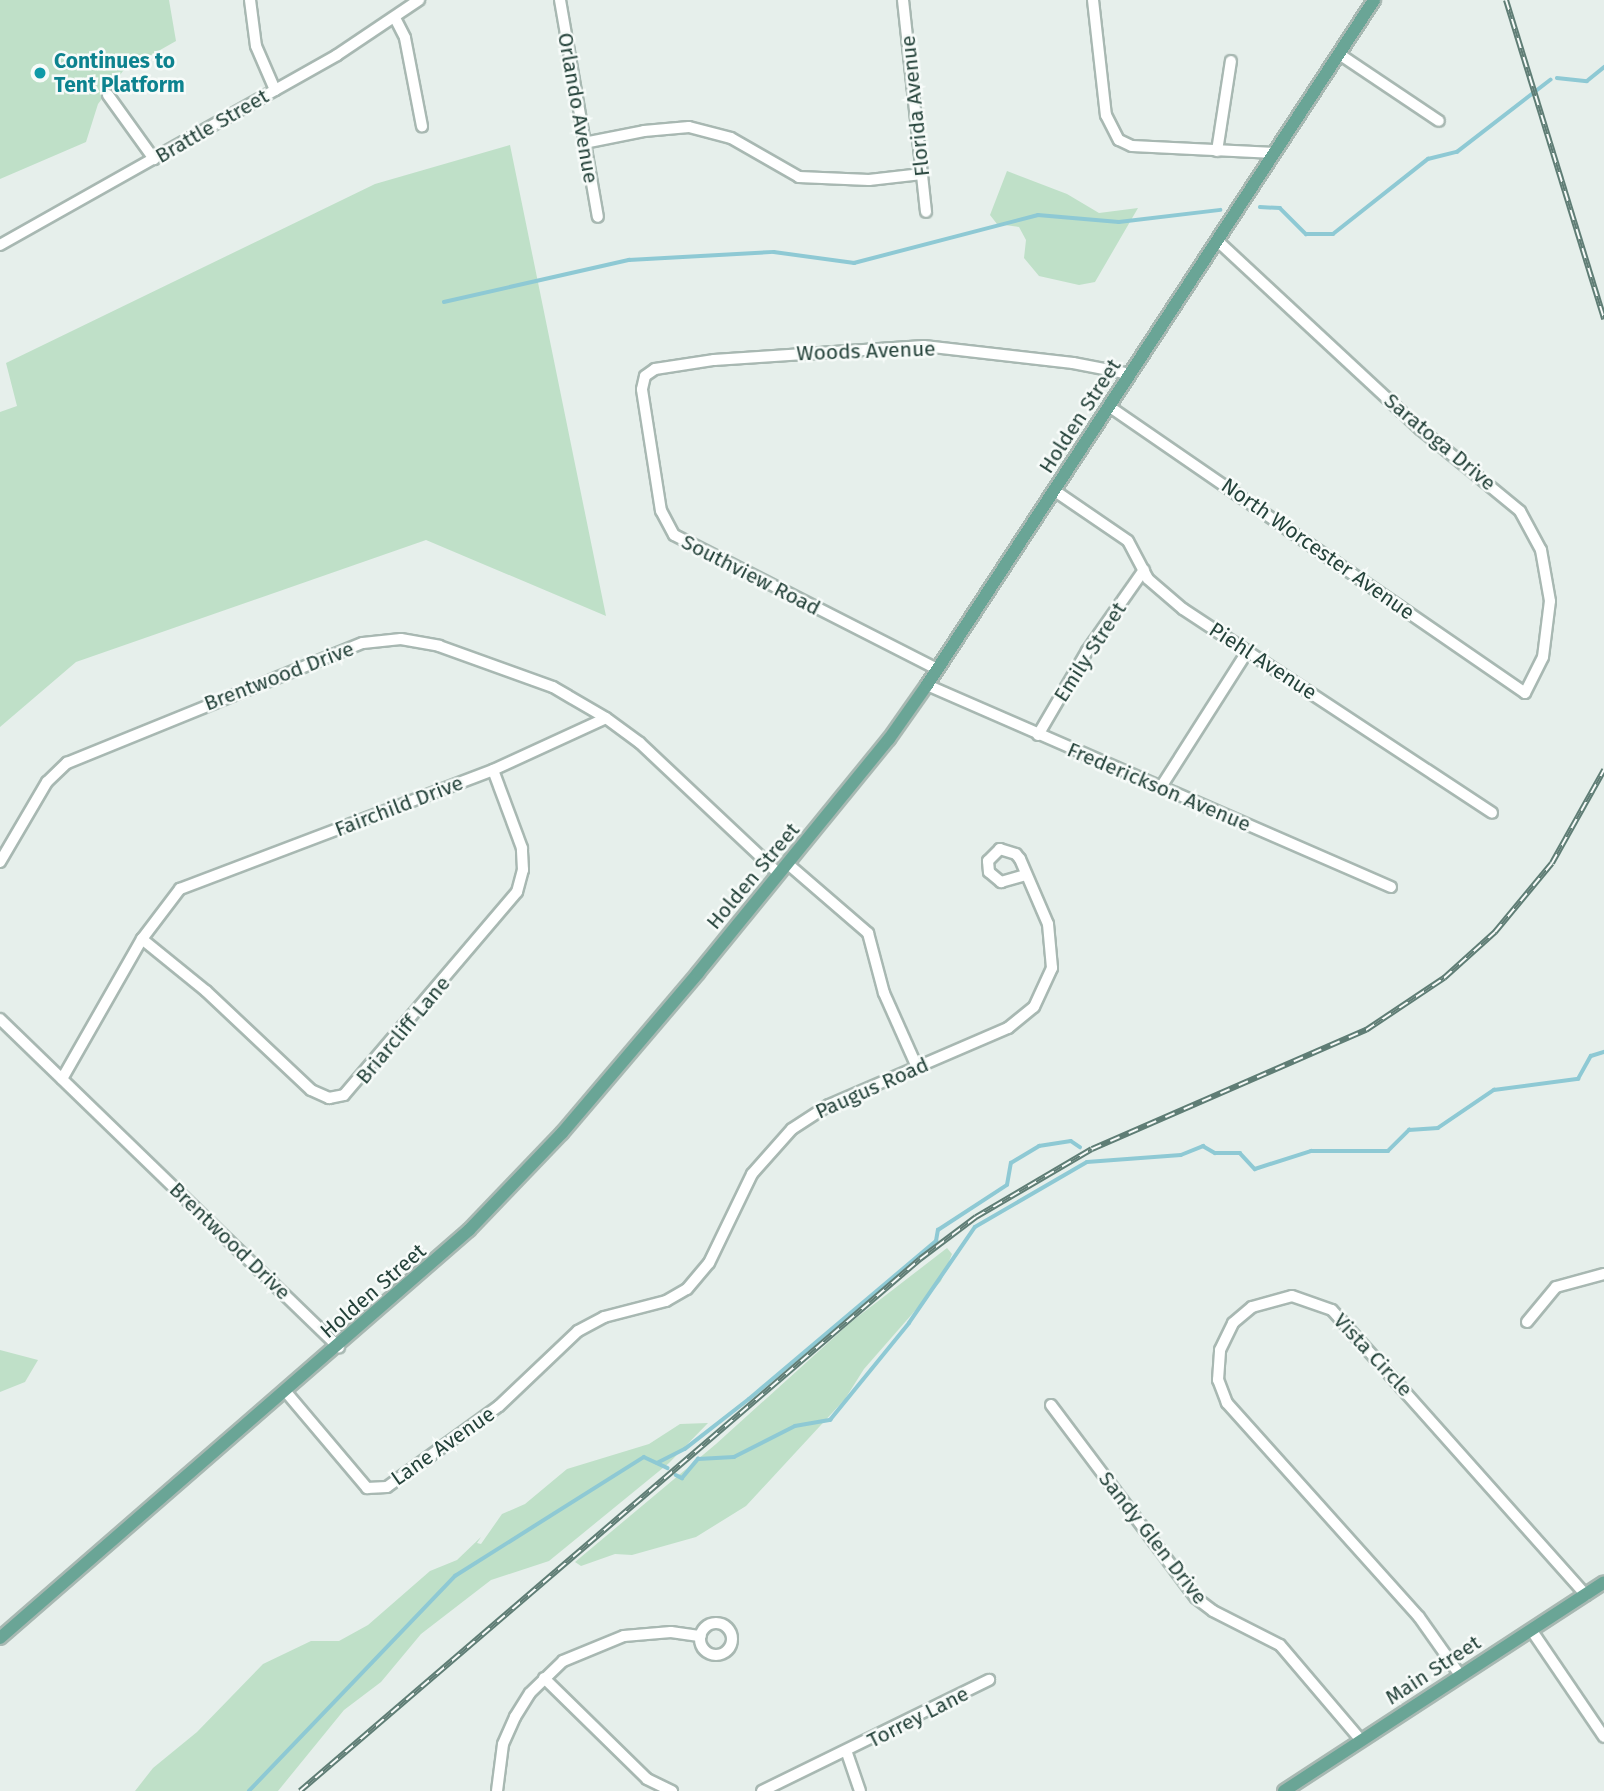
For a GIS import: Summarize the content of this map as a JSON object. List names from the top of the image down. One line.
{"streets":{"main road":["Holden Street","Main Street"],"street":["Florida Avenue","Orlando Avenue","Brattle Street","Woods Avenue","Saratoga Drive","North Worcester Avenue","Southview Road","Emily Street","Piehl Avenue","Brentwood Drive","Frederickson Avenue","Fairchild Drive","Briarcliff Lane","Paugus Road","Vista Circle","Lane Avenue","Sandy Glen Drive","Torrey Lane"]},"crossings":[["Woods Avenue","Holden Street"],["Woods Avenue","Southview Road"],["Holden Street","Saratoga Drive"],["Holden Street","North Worcester Avenue"],["Holden Street","Southview Road"],["Holden Street","Piehl Avenue"],["Holden Street","Brentwood Drive"],["Holden Street","Frederickson Avenue"],["Holden Street","Lane Avenue"],["Saratoga Drive","North Worcester Avenue"],["Emily Street","Piehl Avenue"],["Emily Street","Frederickson Avenue"],["Brentwood Drive","Fairchild Drive"],["Fairchild Drive","Briarcliff Lane"],["Paugus Road","Lane Avenue"],["Vista Circle","Main Street"],["Sandy Glen Drive","Main Street"]],"places":["Continues to Tent Platform"]}
